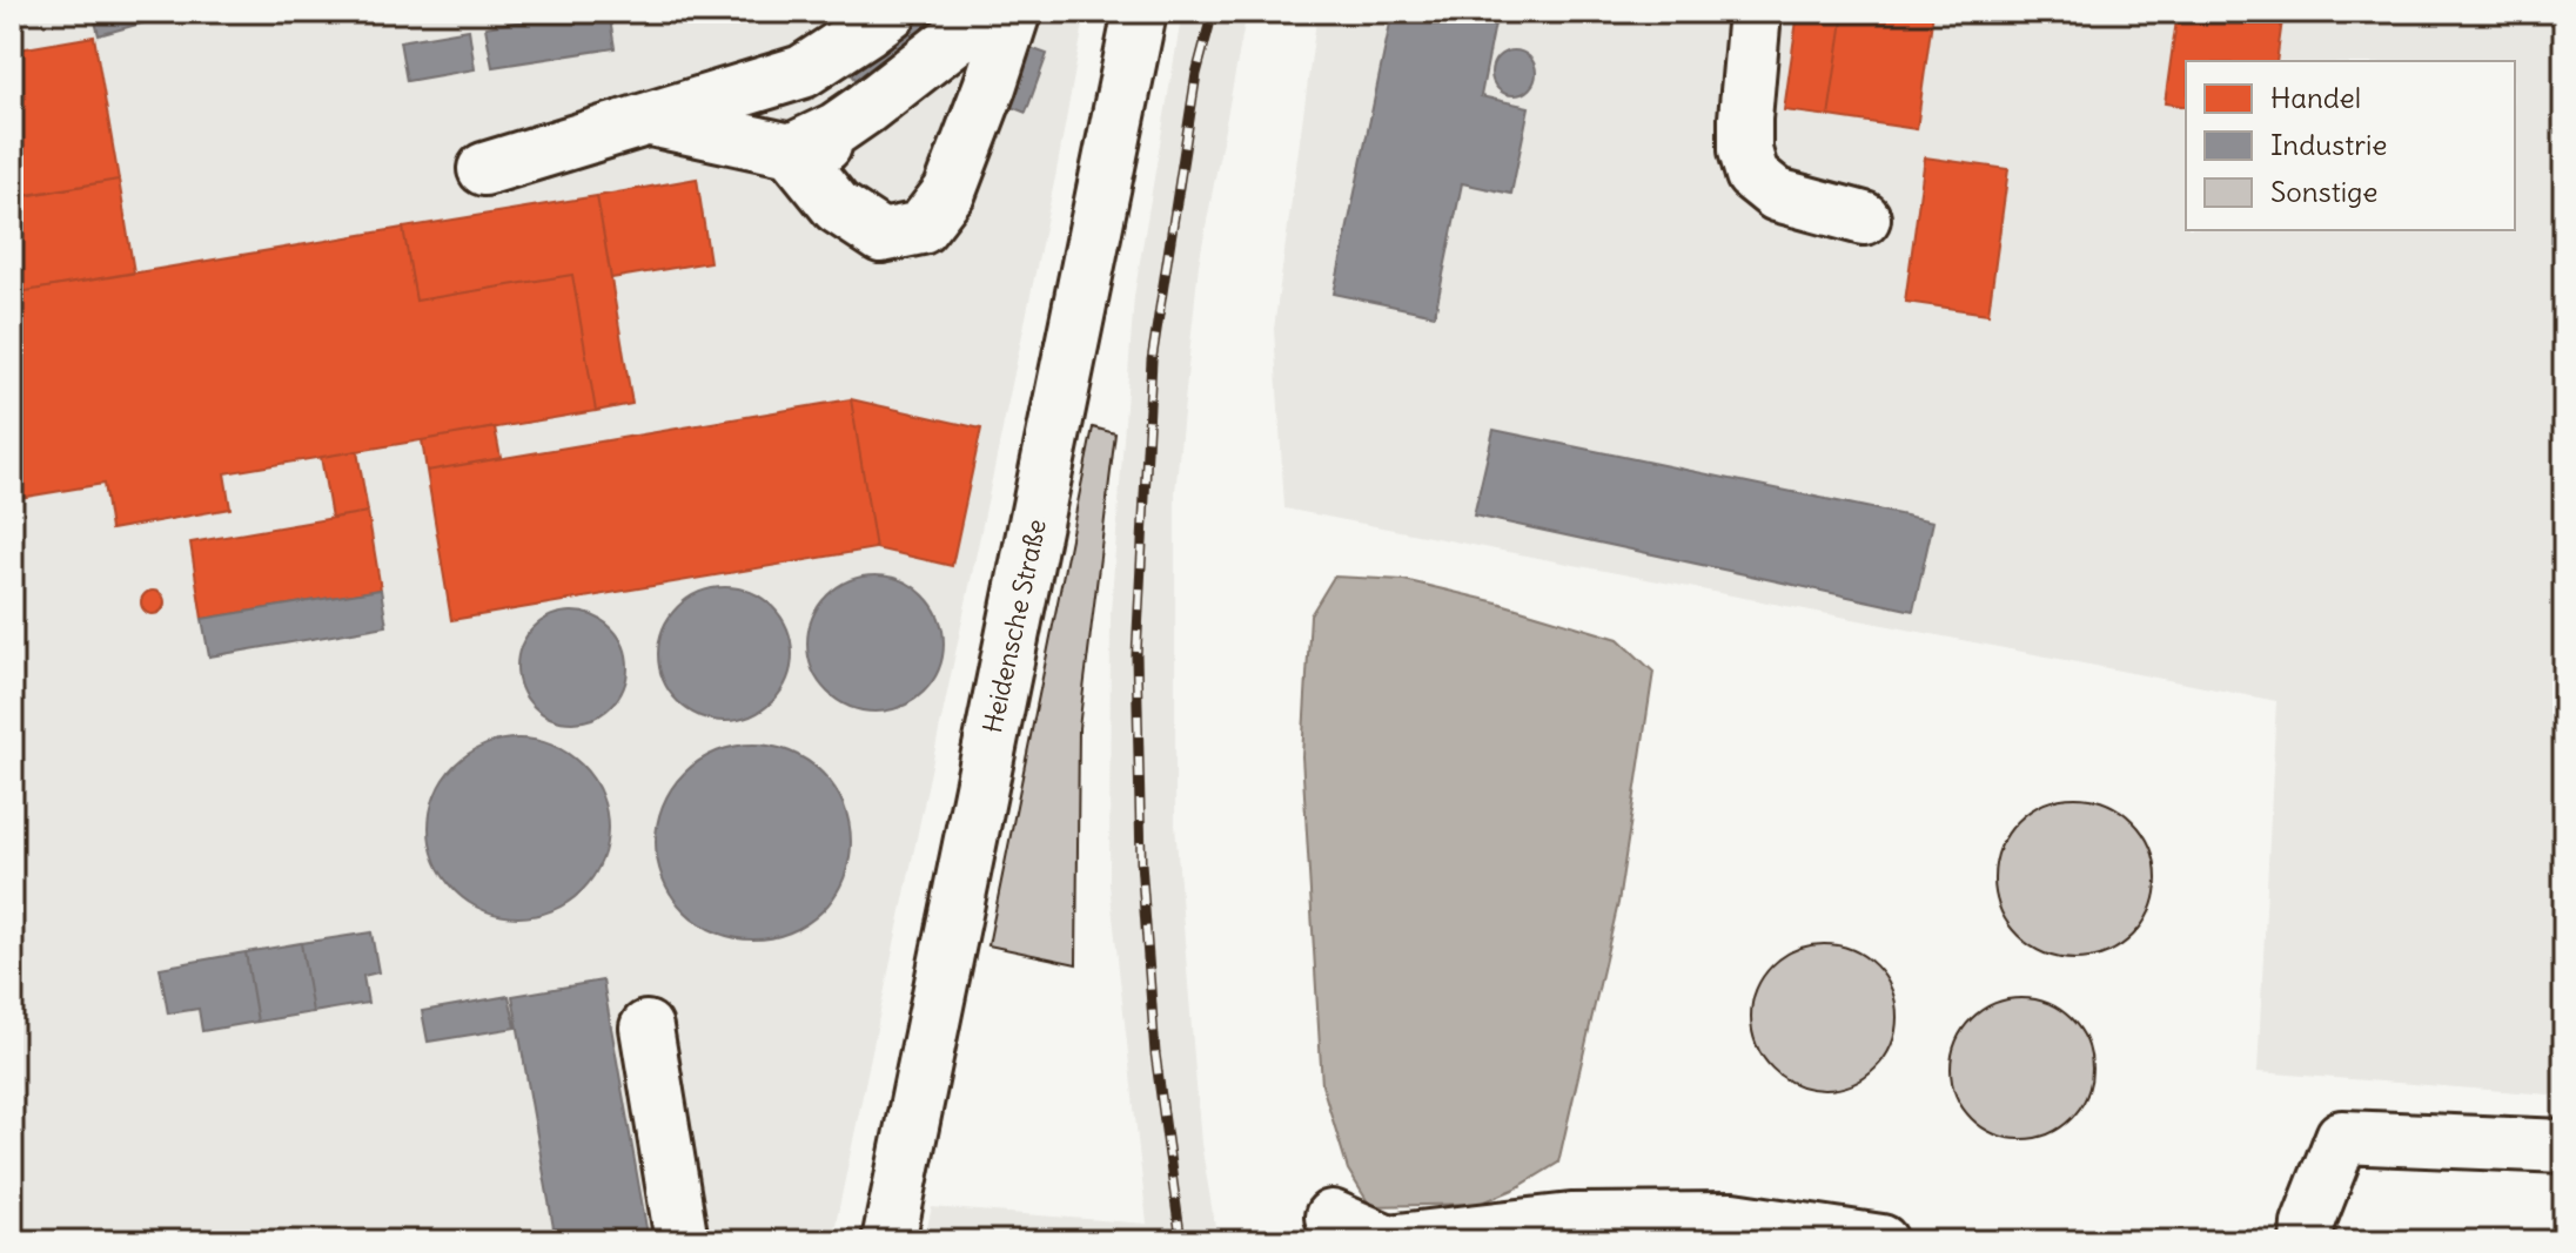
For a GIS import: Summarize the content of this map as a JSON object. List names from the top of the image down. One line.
{"streets":{"main road":["Heidensche Straße"]},"legend":["Handel","Industrie","Sonstige"]}
